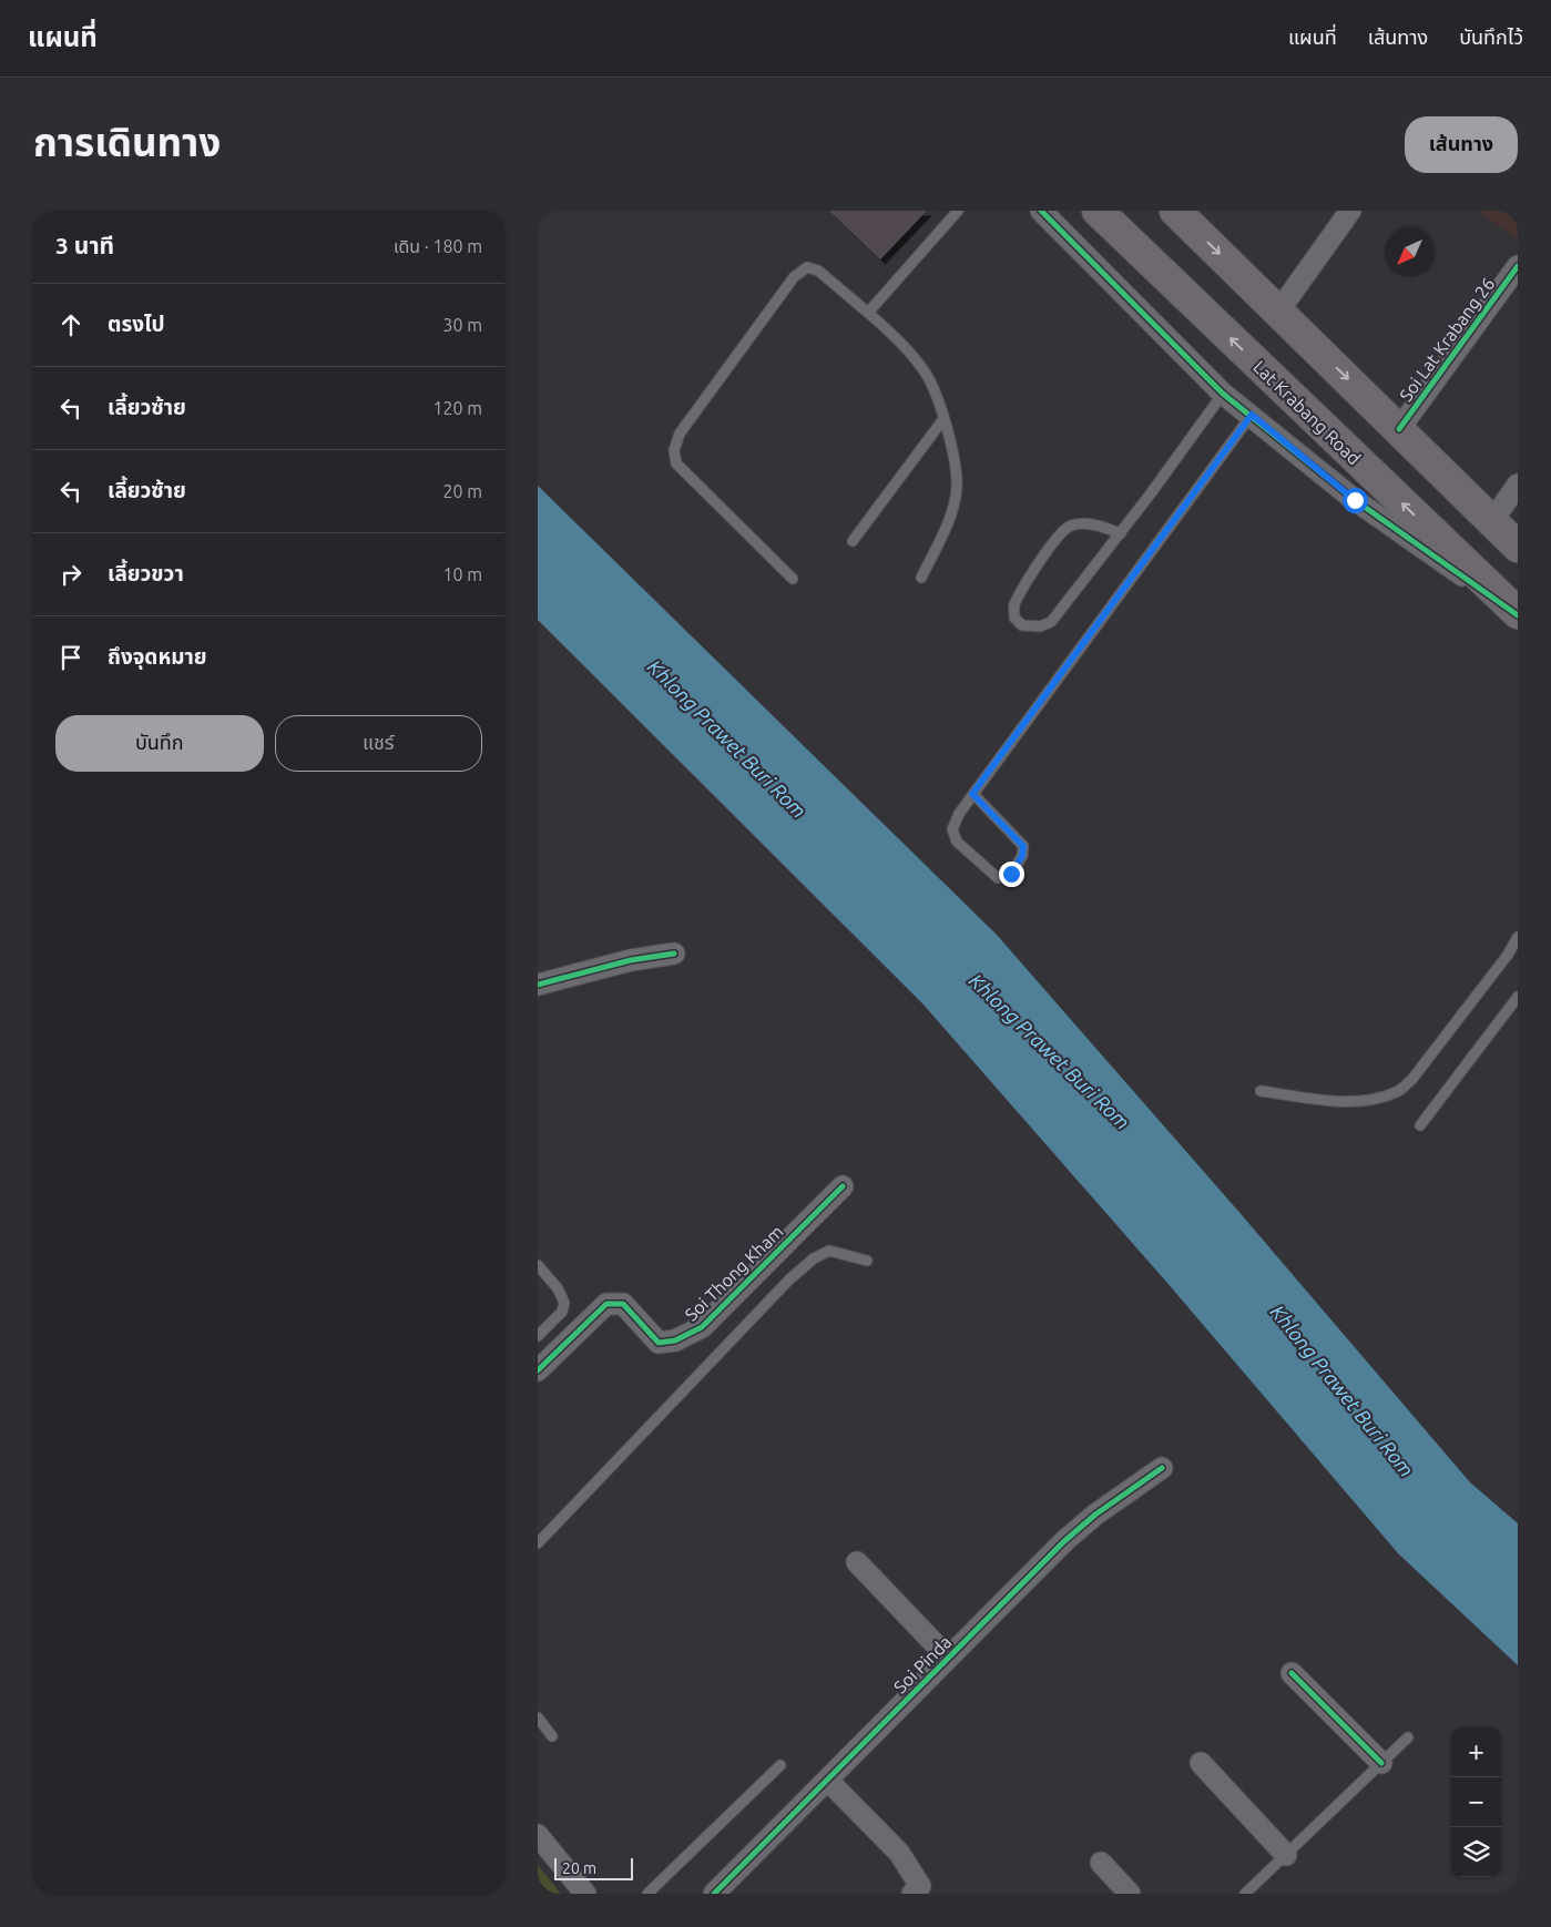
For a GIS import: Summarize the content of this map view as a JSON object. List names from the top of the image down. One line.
{"streets":{"main road":["Lat Krabang Road"],"street":["Soi Lat Krabang 26","Soi Thong Kham","Soi Pinda"]},"water":["Khlong Prawet Buri Rom"],"scale_bar":"20 m","north":"bottom left","page":{"header":"แผนที่","nav":["แผนที่","เส้นทาง","บันทึกไว้"],"title":"การเดินทาง","buttons":["เส้นทาง",["บันทึก","แชร์"]],"heading":["3 นาที","เดิน · 180 m"],"list":[["ตรงไป","30 m"],["เลี้ยวซ้าย","120 m"],["เลี้ยวซ้าย","20 m"],["เลี้ยวขวา","10 m"],"ถึงจุดหมาย"],"map_buttons":["+","−"],"scale":"20 m"}}
